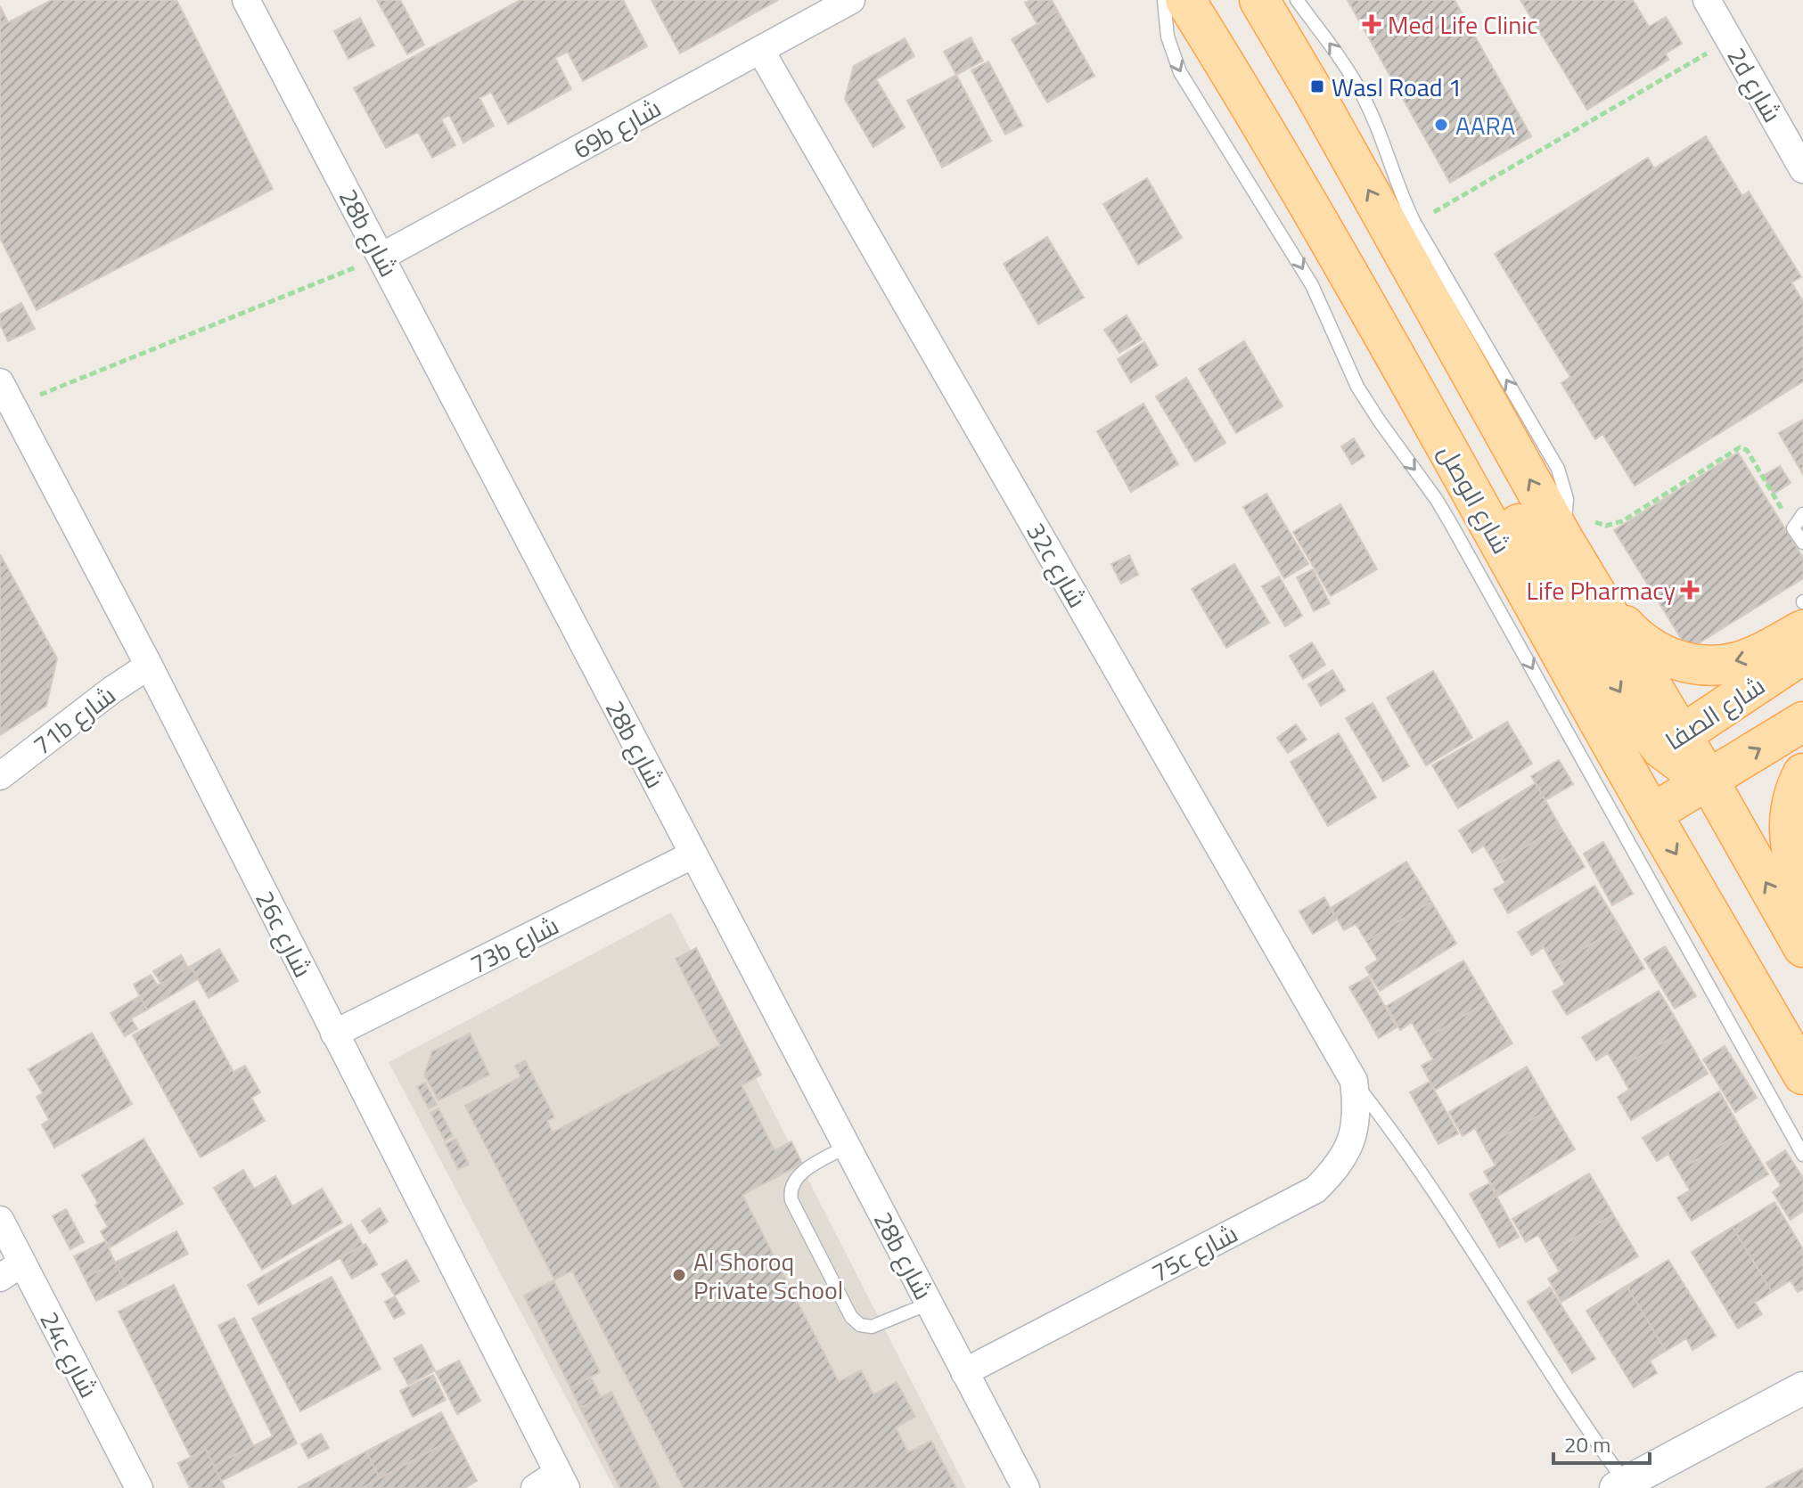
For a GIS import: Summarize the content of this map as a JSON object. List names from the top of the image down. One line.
{"streets":{"main road":["شارع الوصل","شارع الصفا"],"street":["2d شارع","69b شارع","28b شارع","32c شارع","71b شارع","26c شارع","73b شارع","75c شارع","24c شارع"]},"crossings":[["69b شارع","28b شارع"],["69b شارع","32c شارع"],["28b شارع","73b شارع"],["28b شارع","75c شارع"],["شارع الوصل","شارع الصفا"],["32c شارع","75c شارع"],["71b شارع","26c شارع"],["26c شارع","73b شارع"]],"places":{"health":["Med Life Clinic","Life Pharmacy"],"transit":["Wasl Road 1"],"other":["AARA","Al Shoroq Private School"]},"scale_bar":"20 m"}
